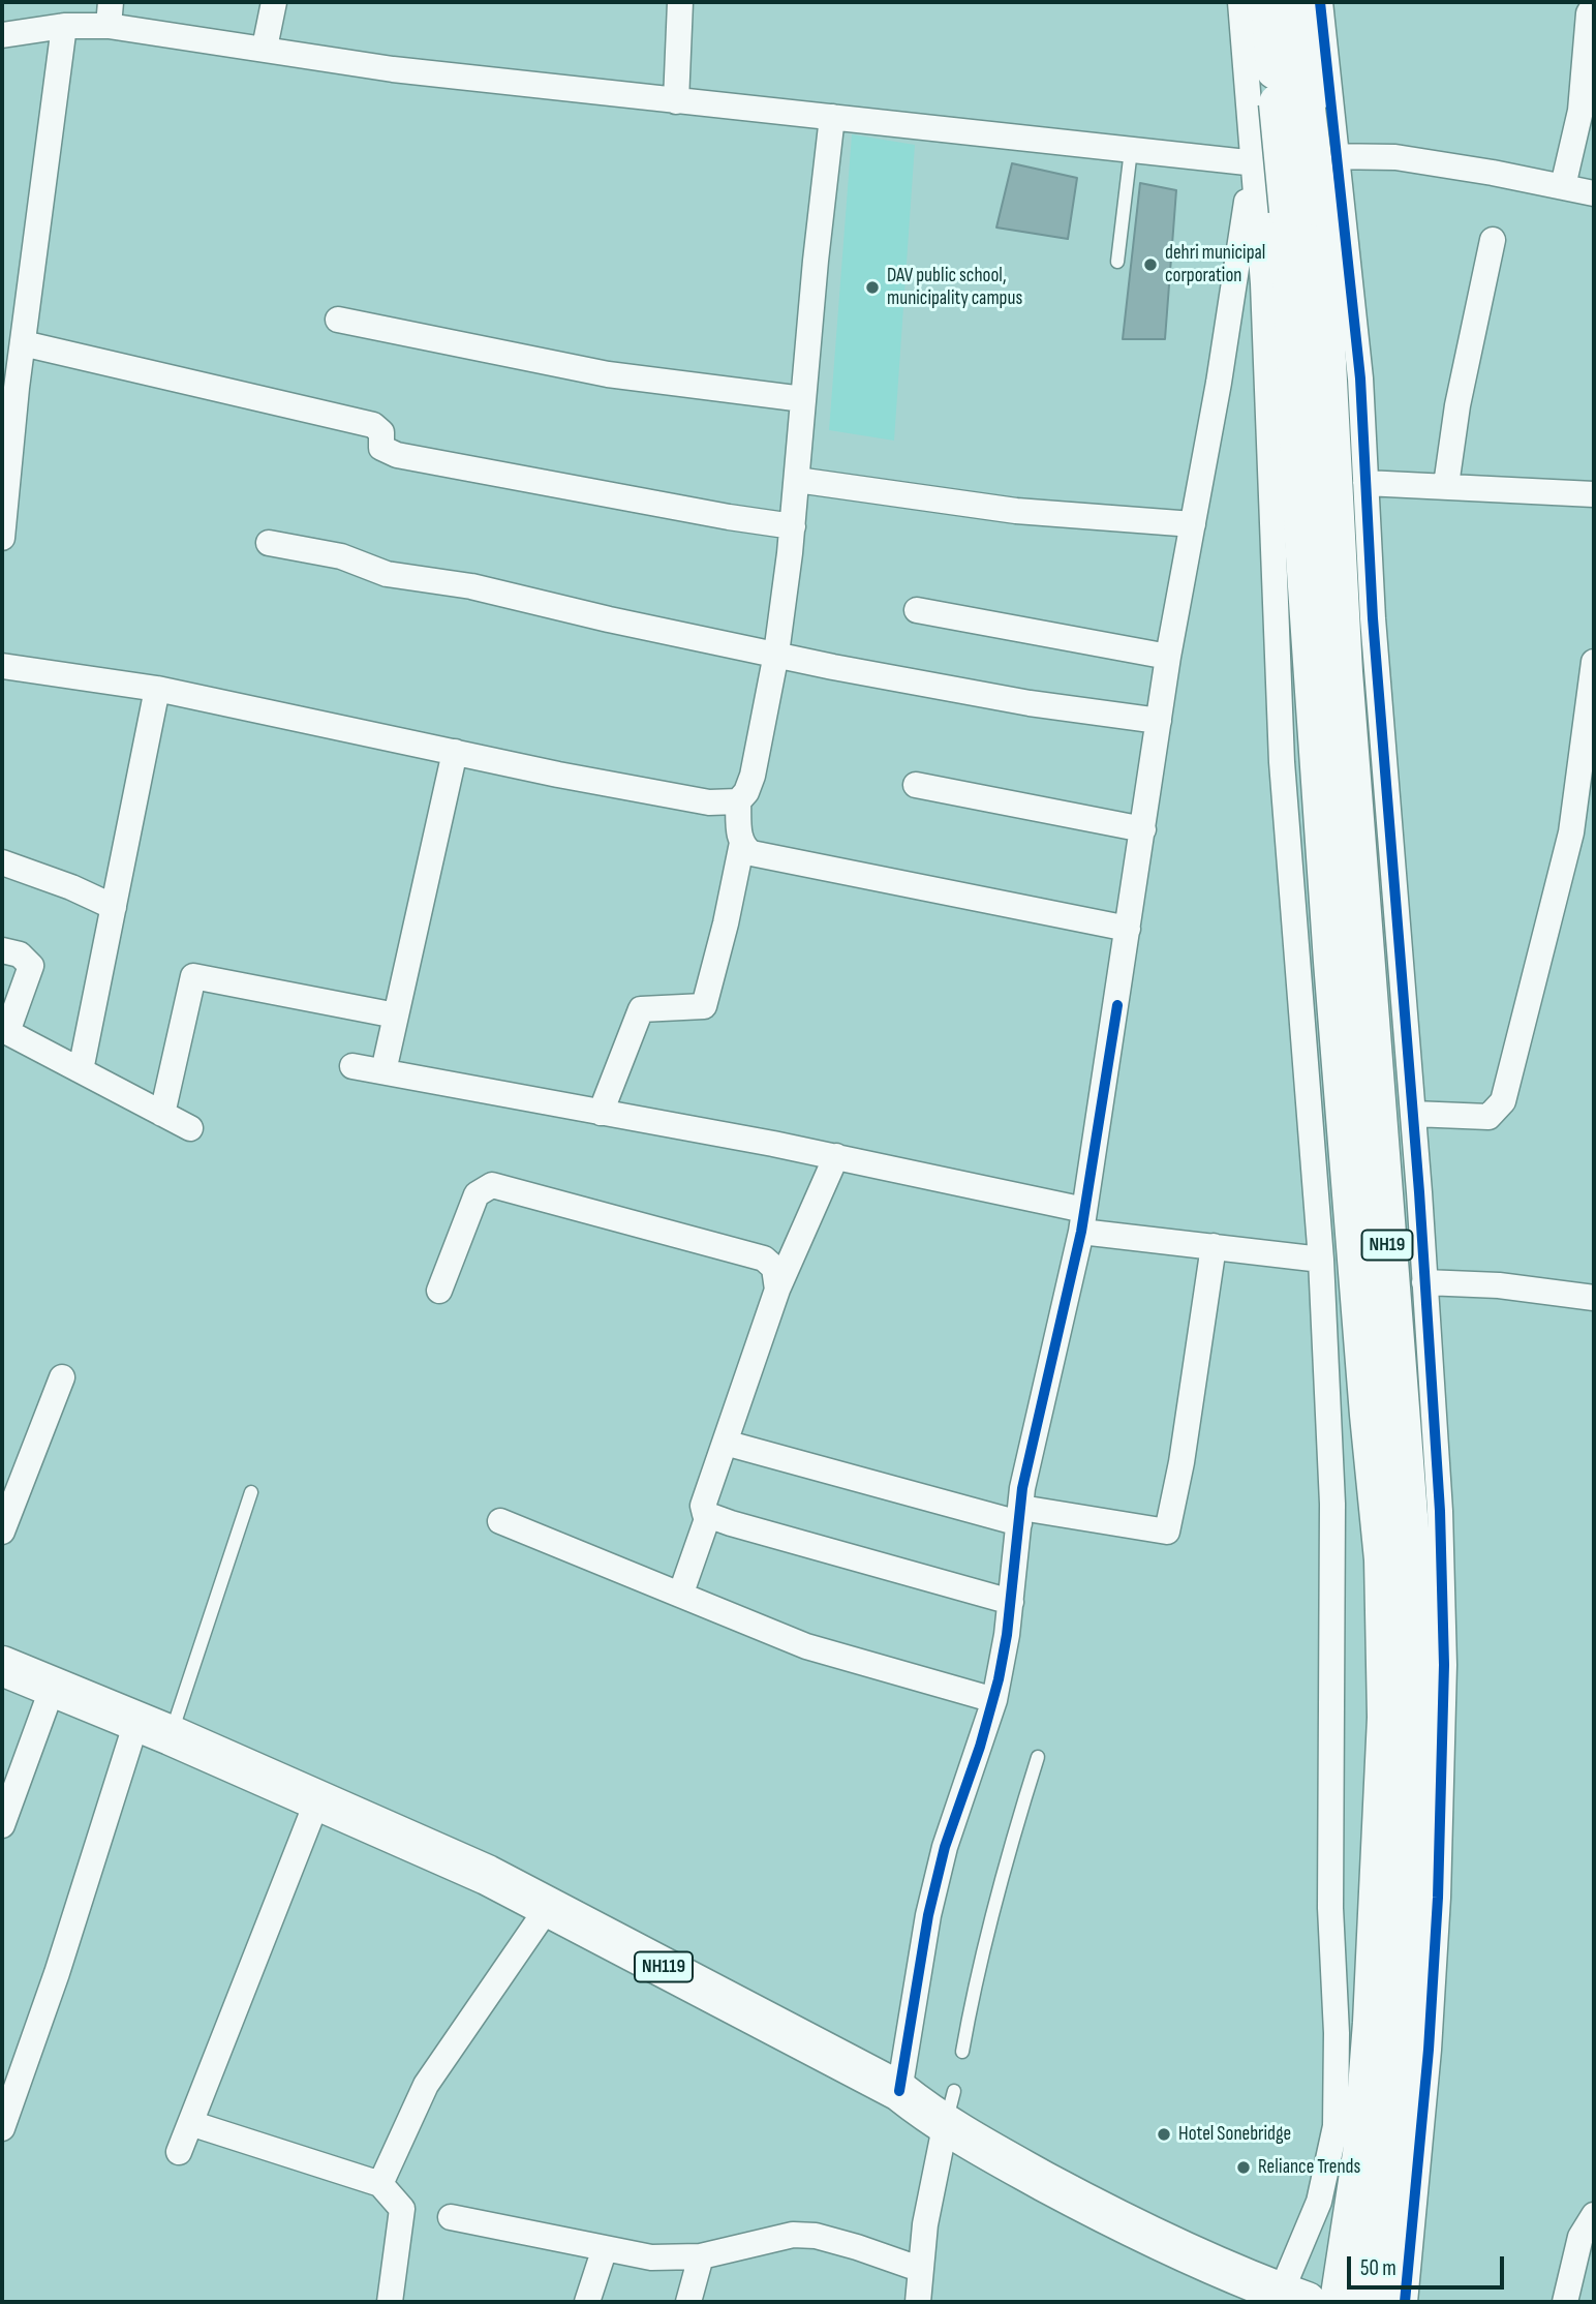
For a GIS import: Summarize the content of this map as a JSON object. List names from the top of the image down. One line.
{"streets":{"highway":["NH19","NH119"]},"places":["dehri municipal corporation","DAV public school, municipality campus","Hotel Sonebridge","Reliance Trends"],"scale_bar":"50 m"}
